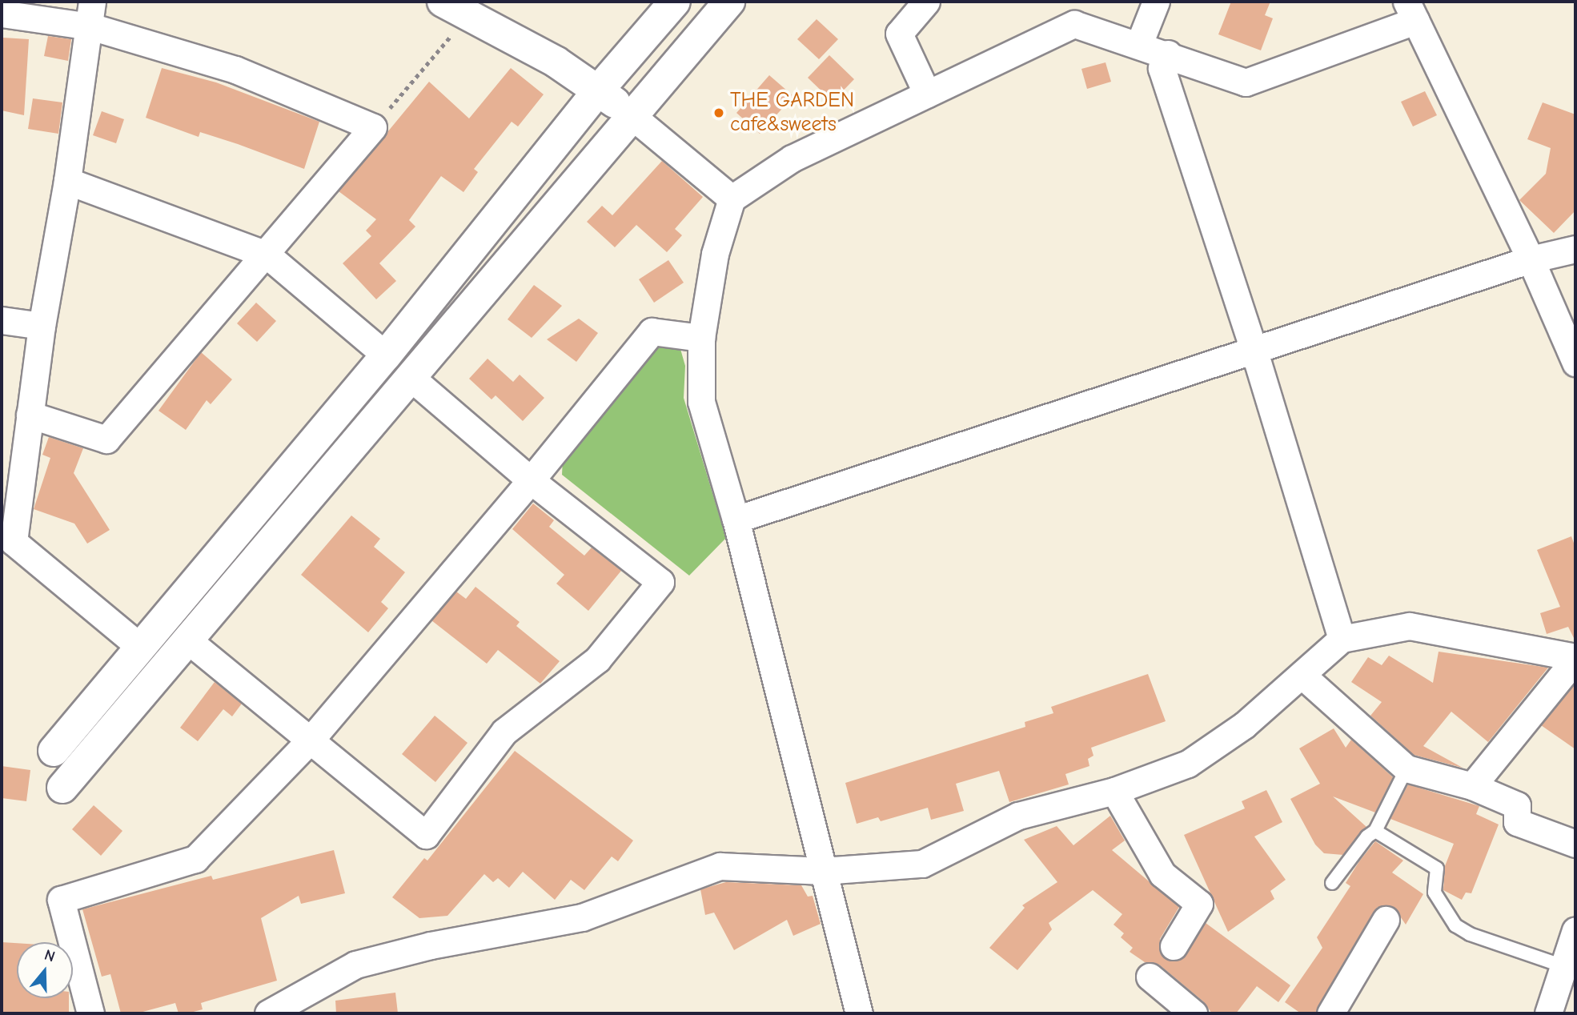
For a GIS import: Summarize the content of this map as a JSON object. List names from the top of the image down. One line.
{"places":["THE GARDEN cafe&sweets"],"north":"top"}
